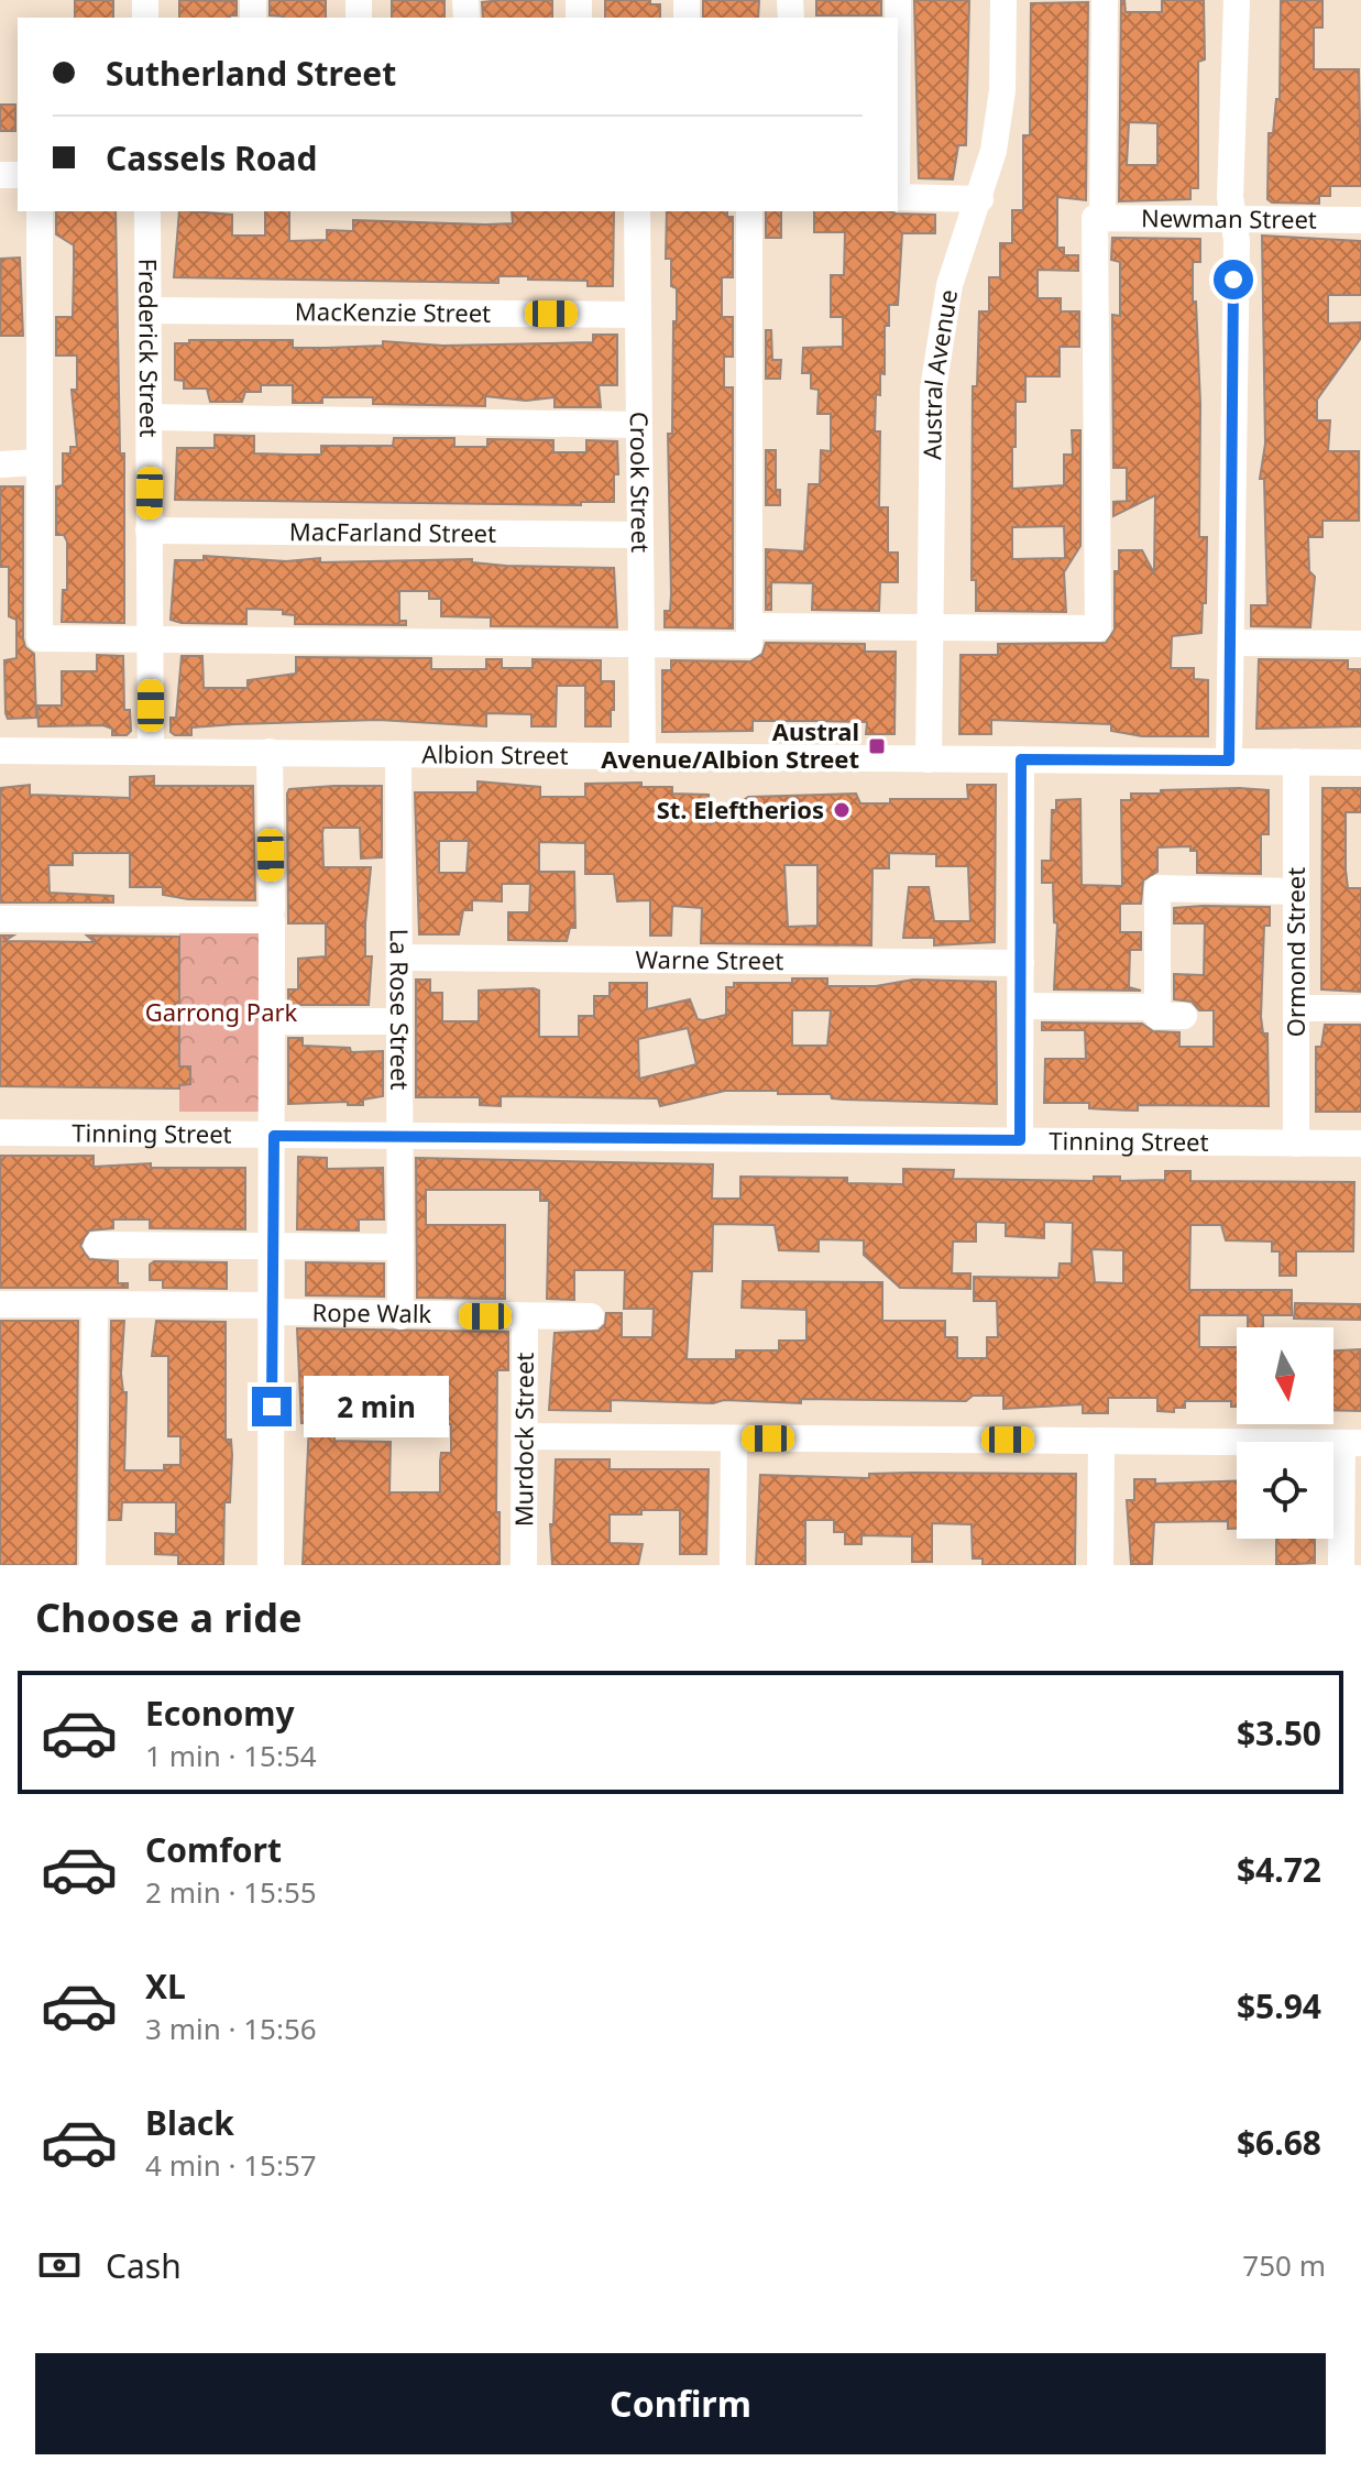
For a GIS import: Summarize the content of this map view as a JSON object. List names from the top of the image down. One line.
{"streets":{"street":["Newman Street","MacKenzie Street","Frederick Street","Austral Avenue","Crook Street","MacFarland Street","Albion Street","Ormond Street","Warne Street","La Rose Street","Tinning Street","Rope Walk","Murdock Street"]},"crossings":[["MacKenzie Street","Frederick Street"],["MacKenzie Street","Crook Street"],["Frederick Street","MacFarland Street"],["Frederick Street","Albion Street"],["Austral Avenue","Albion Street"],["Crook Street","MacFarland Street"],["Crook Street","Albion Street"],["Albion Street","Ormond Street"],["Albion Street","La Rose Street"],["Ormond Street","Tinning Street"],["Warne Street","La Rose Street"],["La Rose Street","Tinning Street"],["La Rose Street","Rope Walk"],["Rope Walk","Murdock Street"]],"parks":["Garrong Park"],"places":{"transit":["Austral Avenue/Albion Street"],"other":["St. Eleftherios"]},"north":"bottom","page":{"banner":["Sutherland Street","Cassels Road"],"bubble":"2 min","heading":"Choose a ride","list":[{"name":"Economy","note":"1 min · 15:54","value":"$3.50"},{"name":"Comfort","note":"2 min · 15:55","value":"$4.72"},{"name":"XL","note":"3 min · 15:56","value":"$5.94"},{"name":"Black","note":"4 min · 15:57","value":"$6.68"}],"pay":["Cash","750 m"],"buttons":"Confirm"}}
